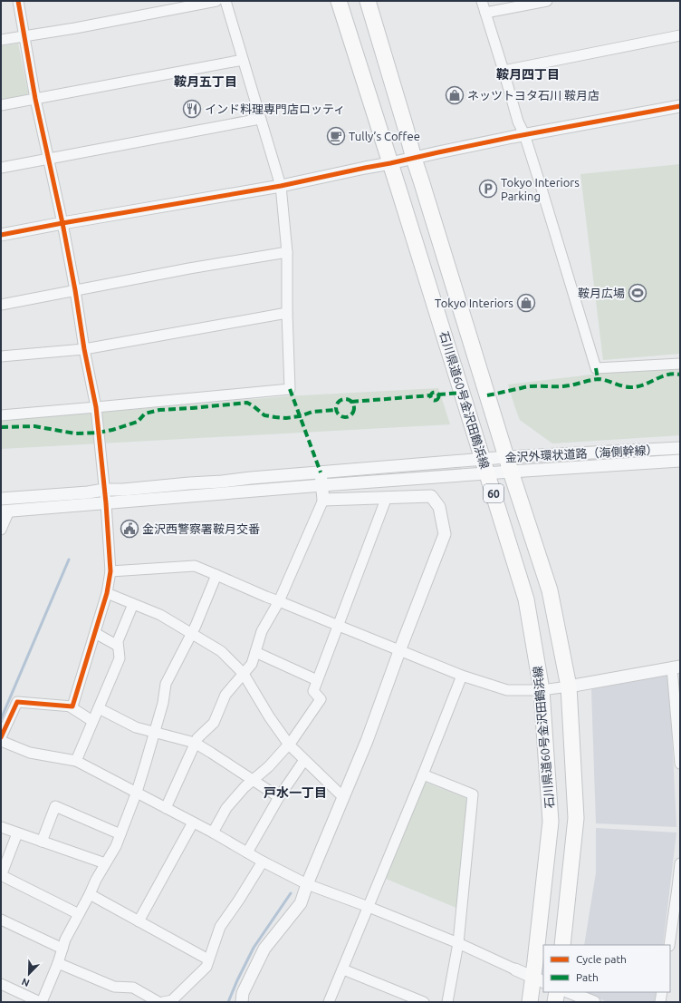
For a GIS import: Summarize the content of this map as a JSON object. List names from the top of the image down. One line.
{"streets":{"main road":["石川県道60号金沢田鶴浜線","60"],"street":["金沢外環状道路（海側幹線）"]},"crossings":[["石川県道60号金沢田鶴浜線","金沢外環状道路（海側幹線）"]],"districts":["鞍月四丁目","鞍月五丁目","戸水一丁目"],"places":{"shop":["ネッツトヨタ石川 鞍月店","Tokyo Interiors"],"restaurant":["インド料理専門店ロッティ"],"cafe":["Tully’s Coffee"],"parking":["Tokyo Interiors Parking"],"sports":["鞍月広場"],"public building":["金沢西警察署鞍月交番"]},"legend":["Cycle path","Path"],"north":"bottom left"}
